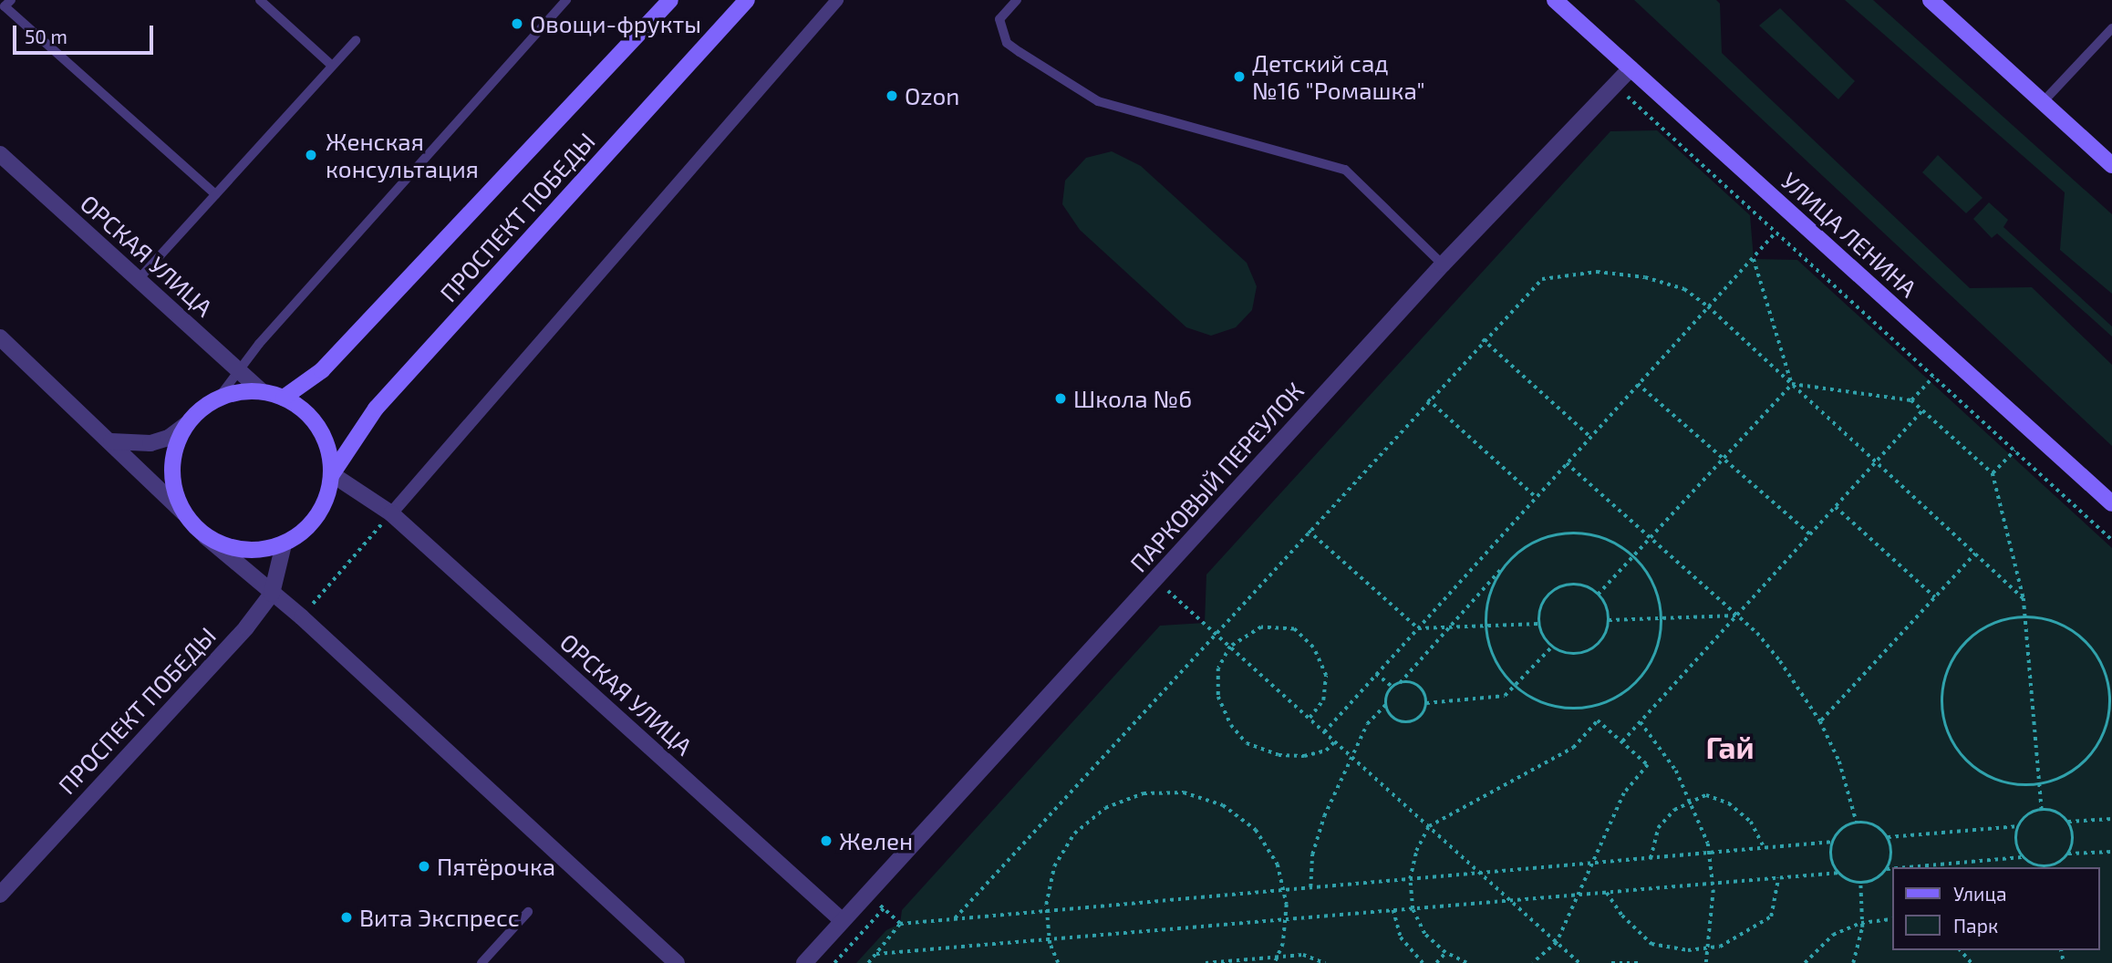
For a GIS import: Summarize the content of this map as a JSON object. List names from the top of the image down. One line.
{"streets":{"main road":["ПРОСПЕКТ ПОБЕДЫ","УЛИЦА ЛЕНИНА"],"street":["ОРСКАЯ УЛИЦА","ПАРКОВЫЙ ПЕРЕУЛОК"]},"crossings":[["ПРОСПЕКТ ПОБЕДЫ","ОРСКАЯ УЛИЦА"],["УЛИЦА ЛЕНИНА","ПАРКОВЫЙ ПЕРЕУЛОК"],["ОРСКАЯ УЛИЦА","ПАРКОВЫЙ ПЕРЕУЛОК"]],"districts":["Гай"],"places":["Овощи-фрукты","Детский сад №16 \"Ромашка\"","Ozon","Женская консультация","Школа №6","Желен","Пятёрочка","Вита Экспресс"],"legend":["Улица","Парк"],"scale_bar":"50 m"}
